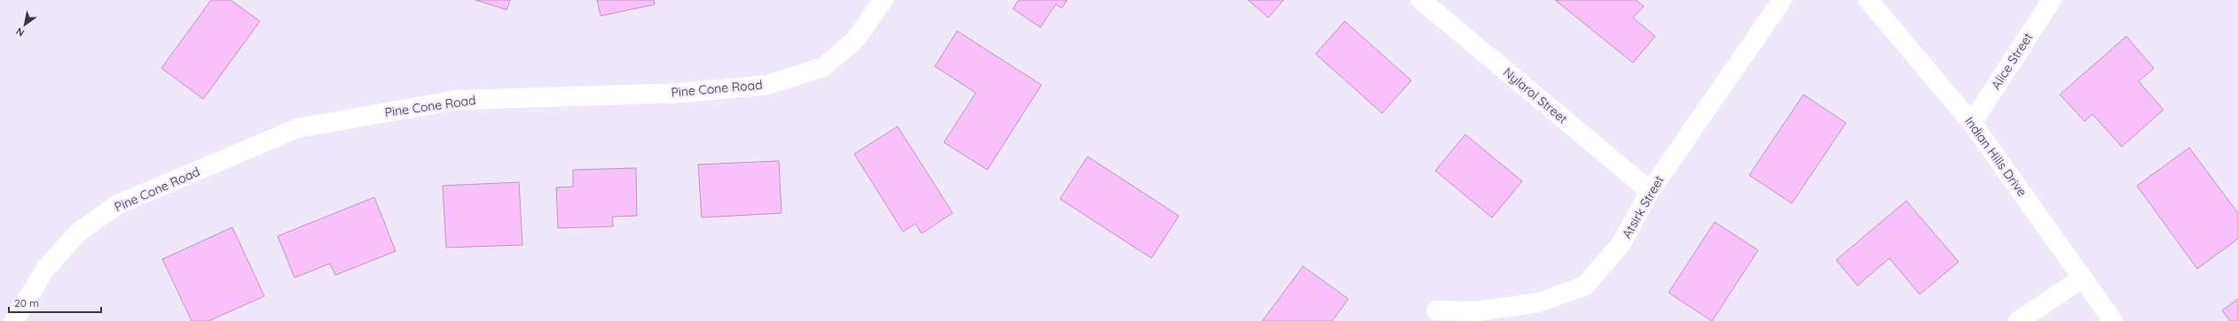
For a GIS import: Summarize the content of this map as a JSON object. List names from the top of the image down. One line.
{"streets":{"street":["Alice Street","Pine Cone Road","Nylarol Street","Indian Hills Drive","Atsirk Street"]},"crossings":[["Alice Street","Indian Hills Drive"],["Nylarol Street","Atsirk Street"]],"scale_bar":"20 m","north":"bottom left"}
